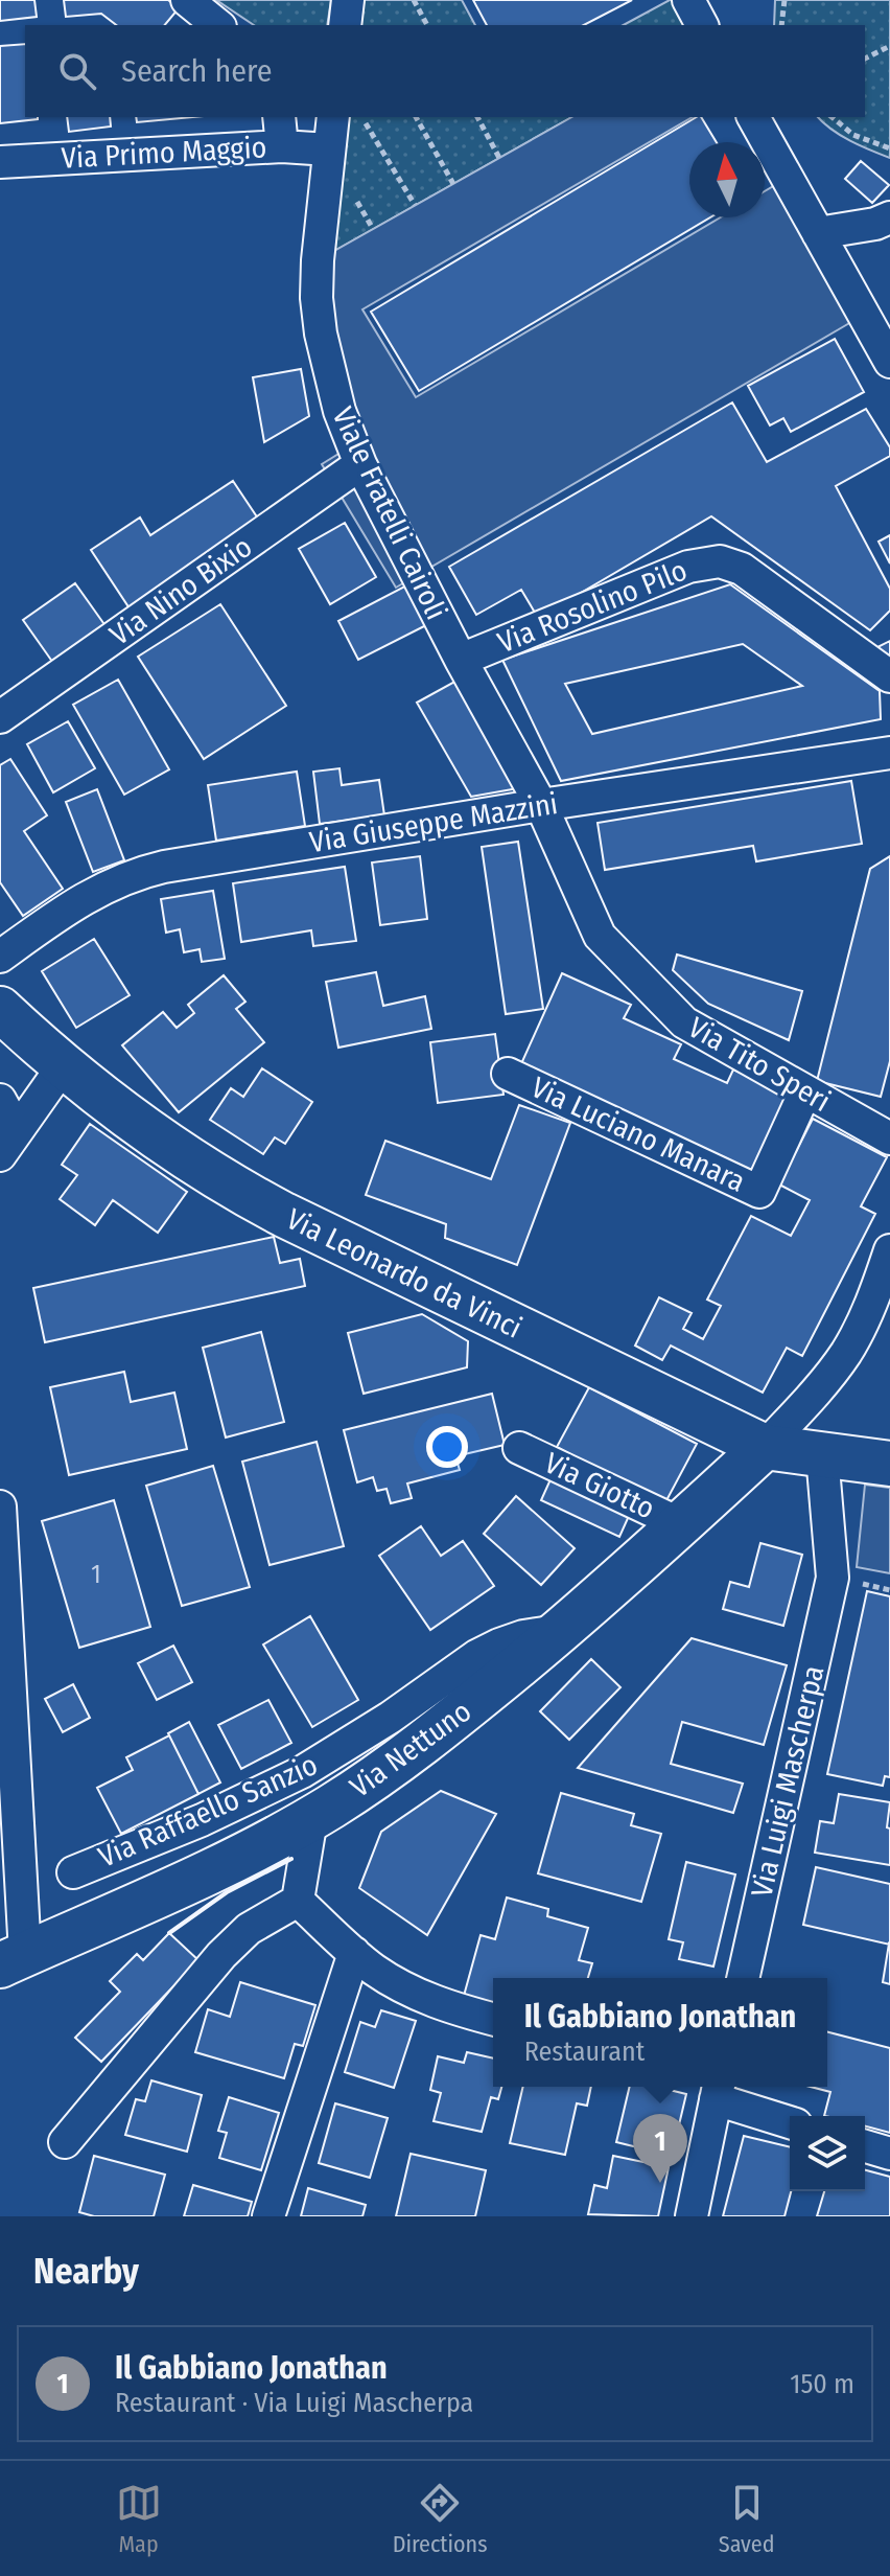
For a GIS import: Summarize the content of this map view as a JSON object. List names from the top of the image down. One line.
{"streets":{"street":["Via Primo Maggio","Viale Fratelli Cairoli","Via Nino Bixio","Via Rosolino Pilo","Via Giuseppe Mazzini","Via Tito Speri","Via Luciano Manara","Via Leonardo da Vinci","Via Giotto","Via Nettuno","Via Luigi Mascherpa","Via Raffaello Sanzio"]},"crossings":[["Via Primo Maggio","Viale Fratelli Cairoli"],["Viale Fratelli Cairoli","Via Nino Bixio"],["Viale Fratelli Cairoli","Via Rosolino Pilo"],["Viale Fratelli Cairoli","Via Giuseppe Mazzini"],["Viale Fratelli Cairoli","Via Tito Speri"],["Via Giuseppe Mazzini","Via Tito Speri"],["Via Tito Speri","Via Luciano Manara"],["Via Leonardo da Vinci","Via Nettuno"],["Via Leonardo da Vinci","Via Luigi Mascherpa"],["Via Giotto","Via Nettuno"],["Via Nettuno","Via Raffaello Sanzio"]],"house_numbers":["1"],"north":"top","page":{"search":"Search here","popup":["Il Gabbiano Jonathan","Restaurant"],"pins":"1","heading":"Nearby","list":[{"mark":"1","name":"Il Gabbiano Jonathan","note":"Restaurant · Via Luigi Mascherpa","value":"150 m"}],"nav":["Map","Directions","Saved"]}}
